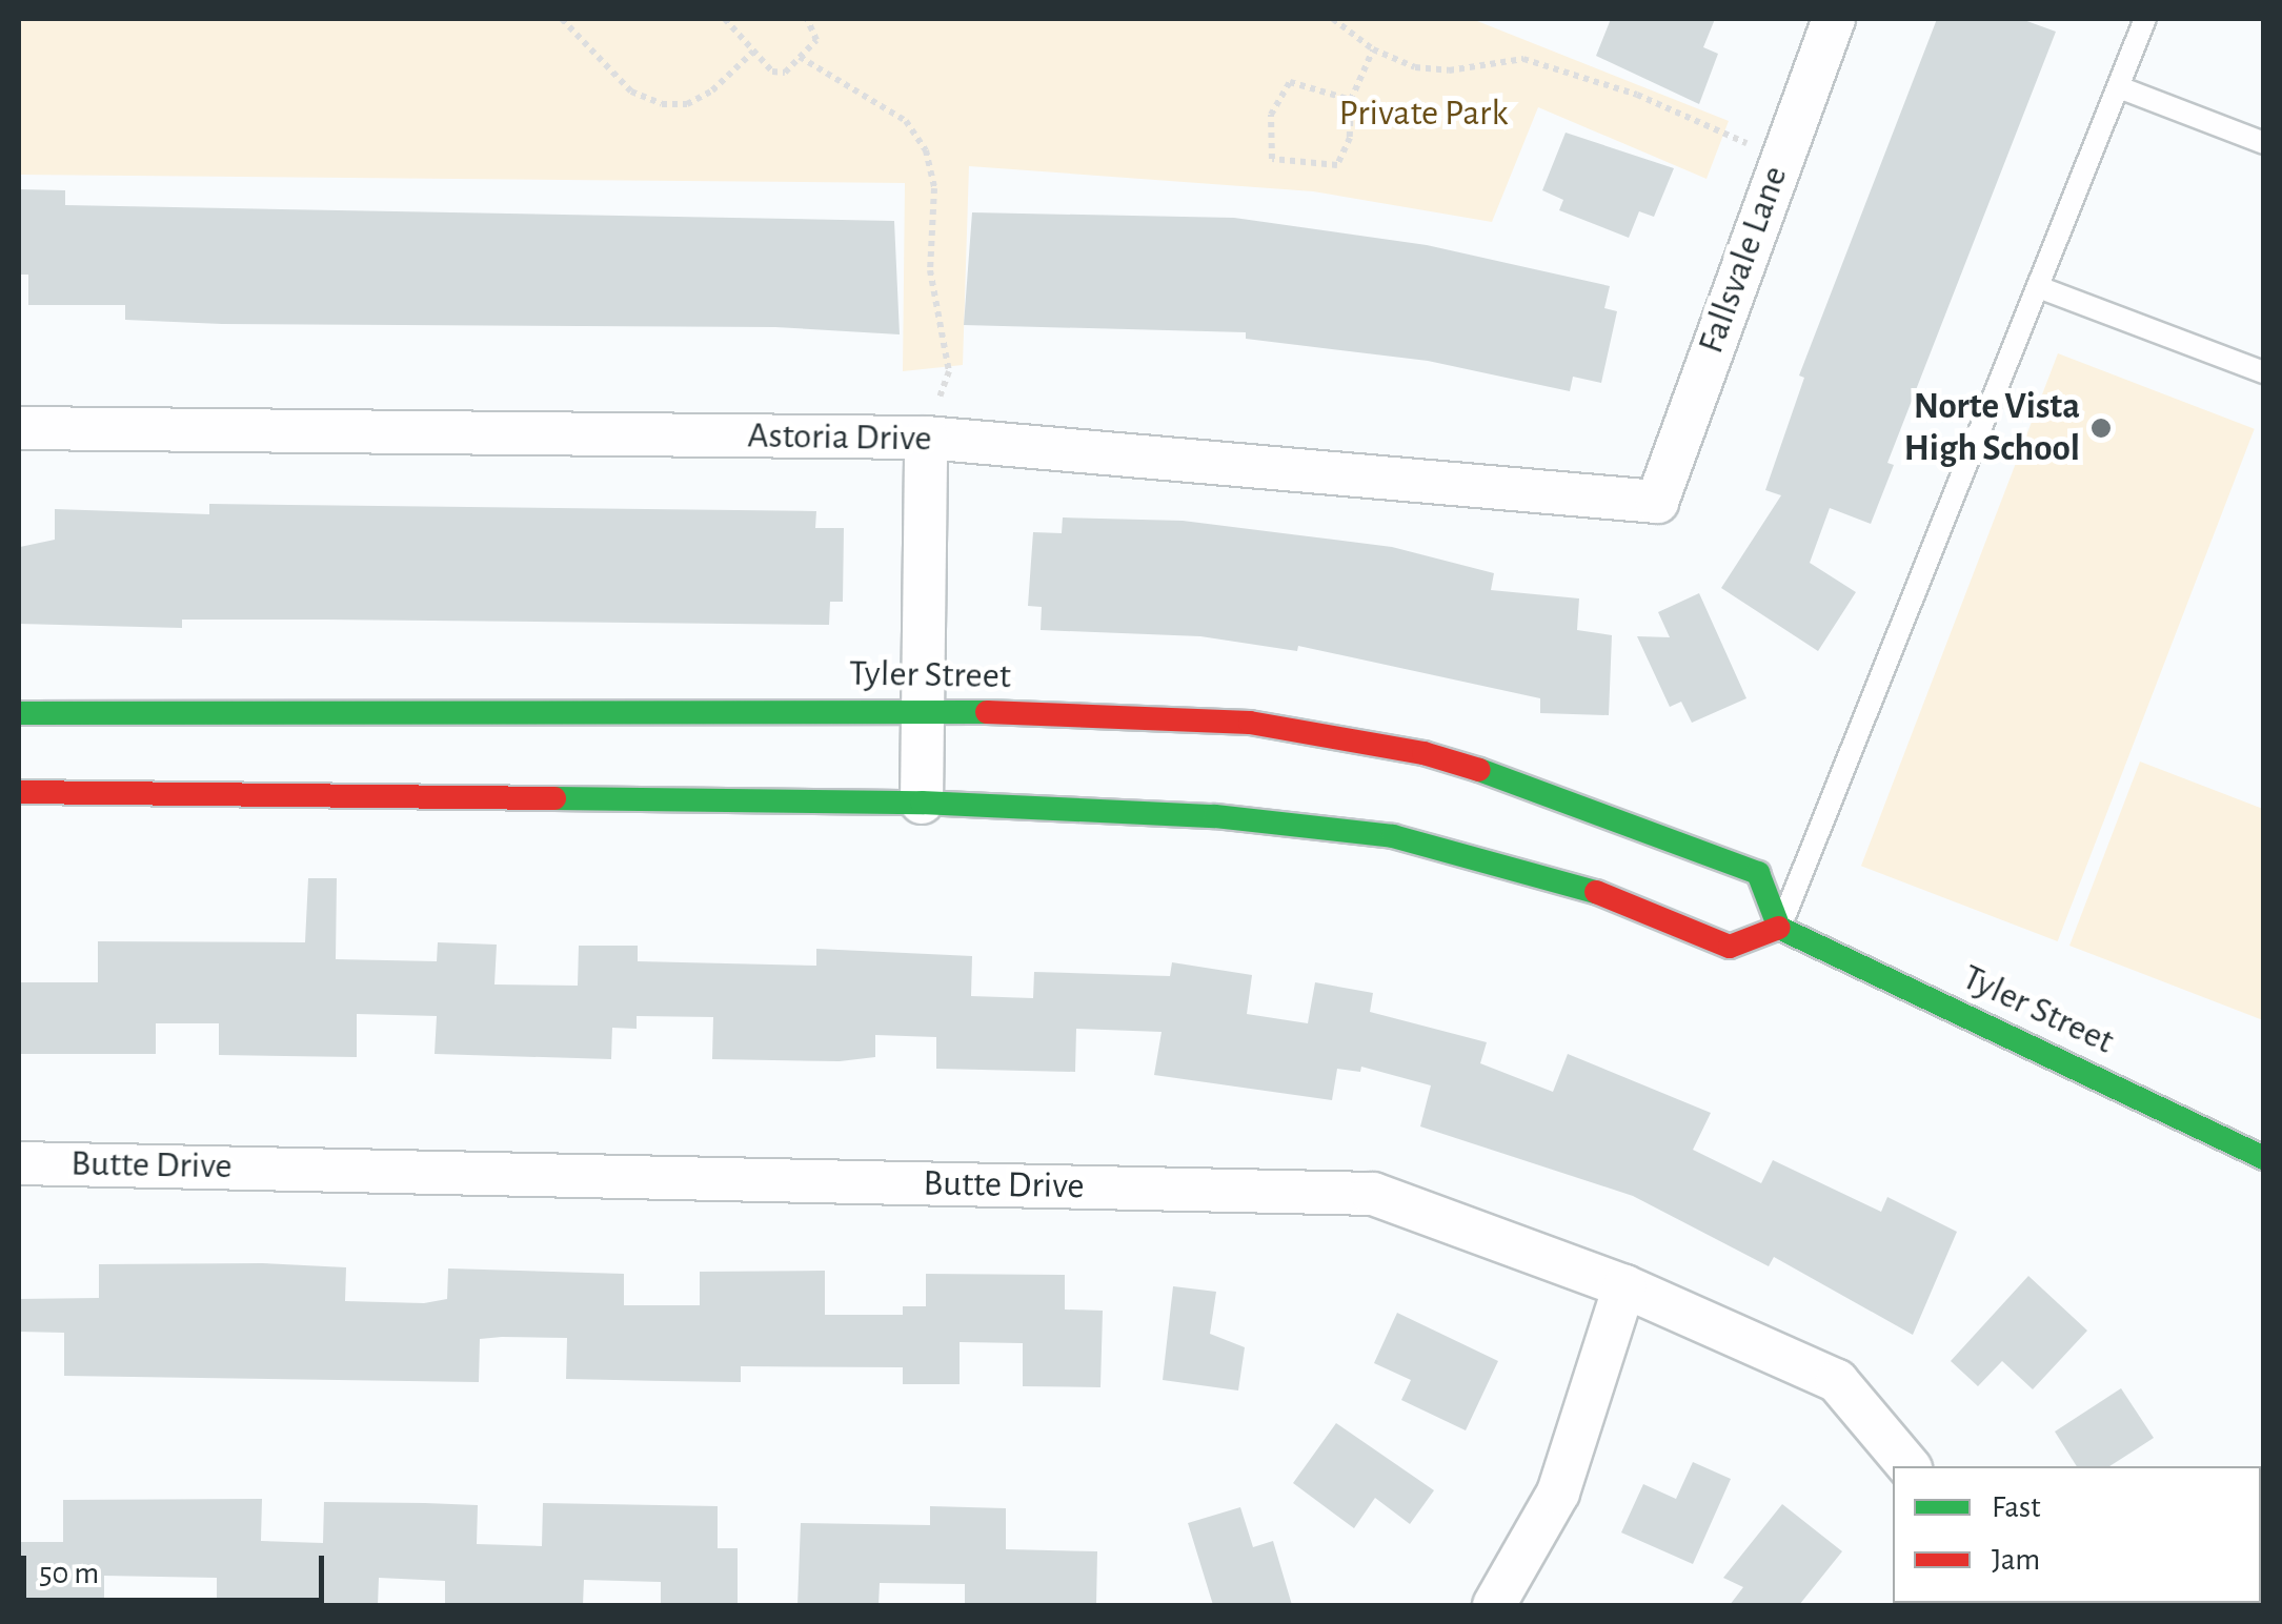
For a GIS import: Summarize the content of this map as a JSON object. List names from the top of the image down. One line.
{"streets":{"main road":["Tyler Street"],"street":["Fallsvale Lane","Astoria Drive","Butte Drive"]},"crossings":[["Fallsvale Lane","Astoria Drive"]],"parks":["Private Park"],"places":["Norte Vista High School"],"legend":["Fast","Jam"],"scale_bar":"50 m"}
